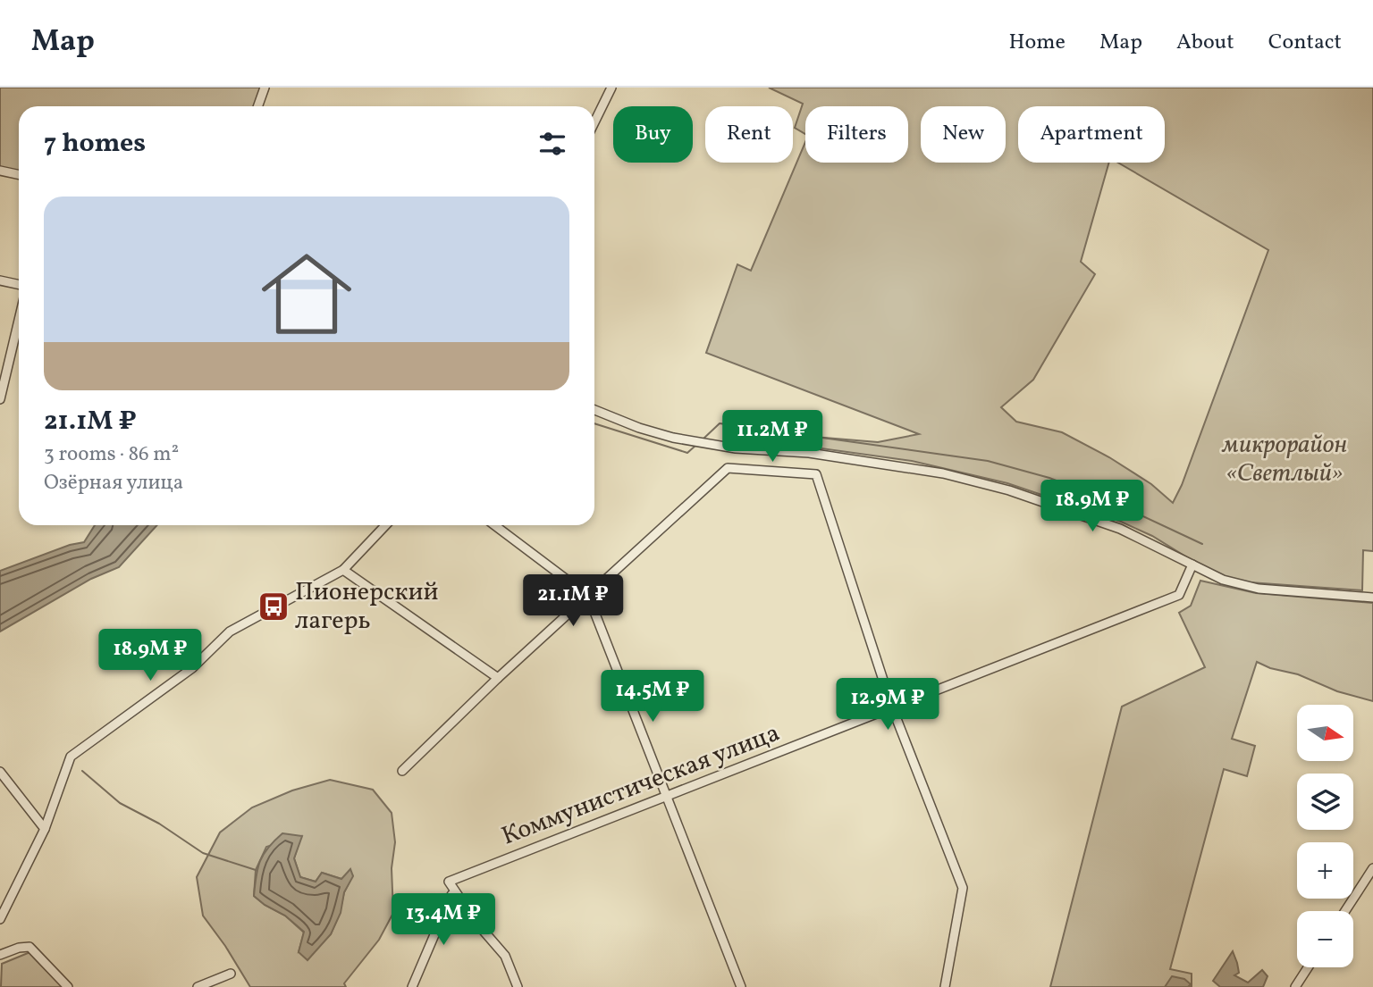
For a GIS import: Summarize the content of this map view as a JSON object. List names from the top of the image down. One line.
{"streets":{"street":["Коммунистическая улица"]},"parks":["микрорайон «Светлый»"],"places":{"bus stop":["Пионерский лагерь"]},"north":"right","page":{"header":"Map","nav":["Home","Map","About","Contact"],"chip":["Buy","Rent","Filters","New","Apartment"],"heading":"7 homes","list":[{"name":"21.1M ₽","note":"3 rooms · 86 m² · Озёрная улица"}],"price":["11.2M ₽","18.9M ₽","21.1M ₽","18.9M ₽","14.5M ₽","12.9M ₽","13.4M ₽"],"map_buttons":["+","−"]}}
